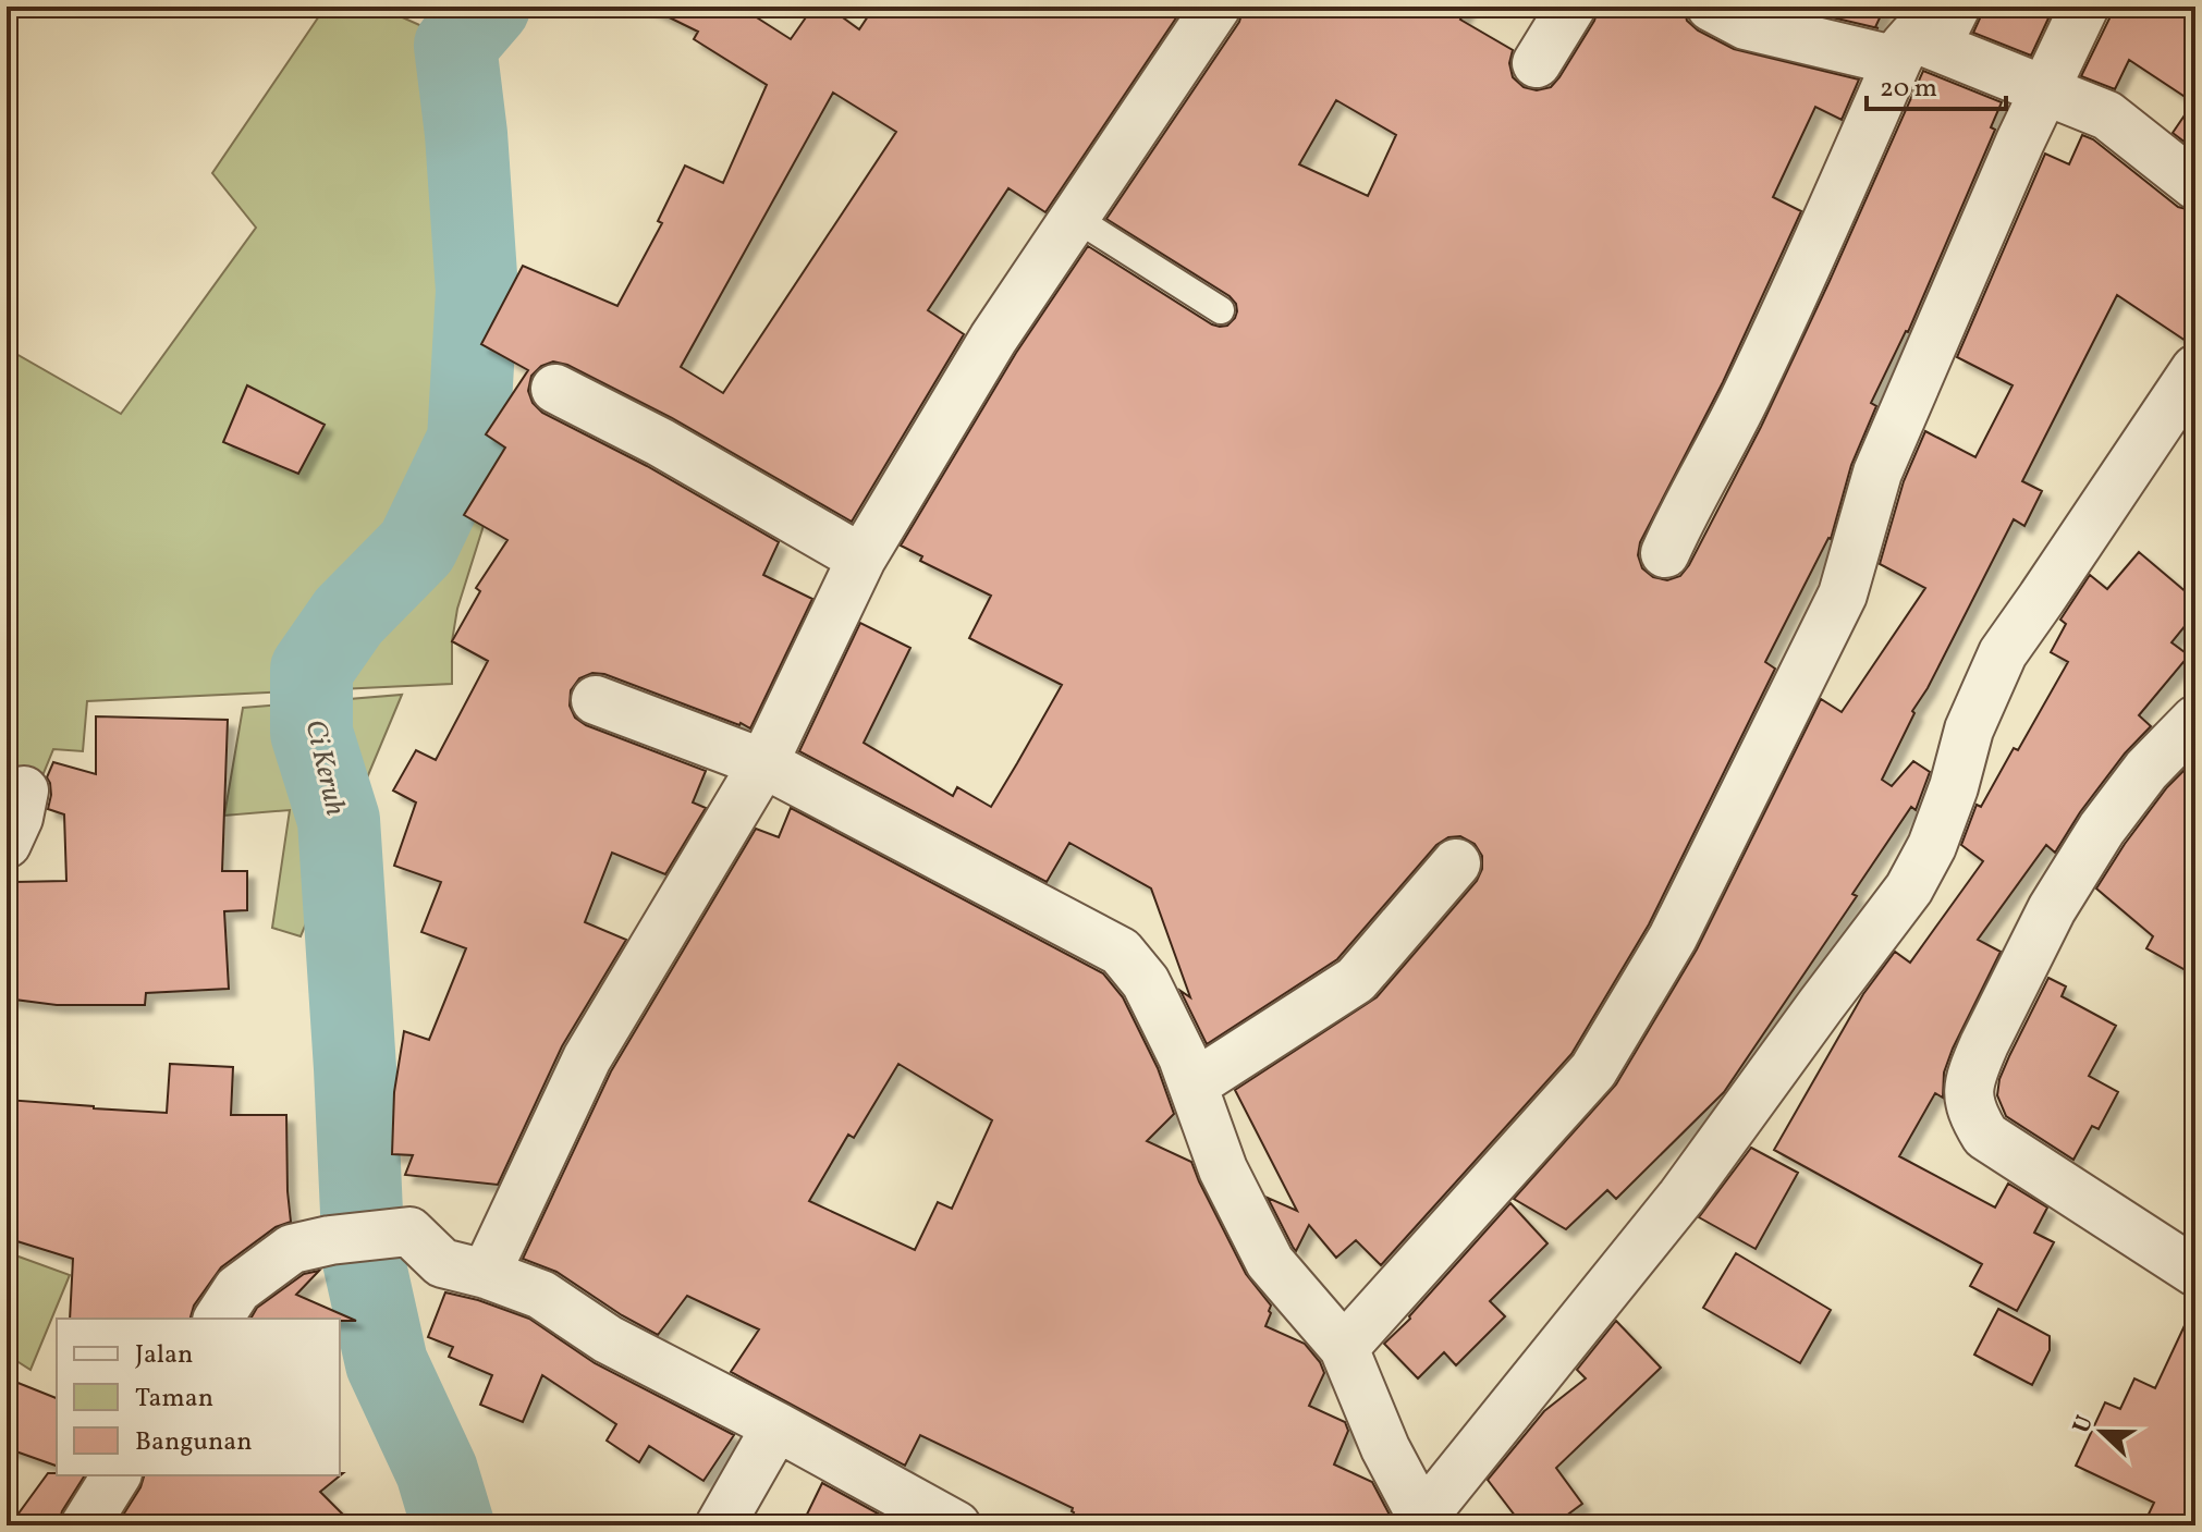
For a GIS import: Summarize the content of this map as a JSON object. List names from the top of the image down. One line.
{"water":["Ci Keruh"],"legend":["Jalan","Taman","Bangunan"],"scale_bar":"20 m","north":"left"}
